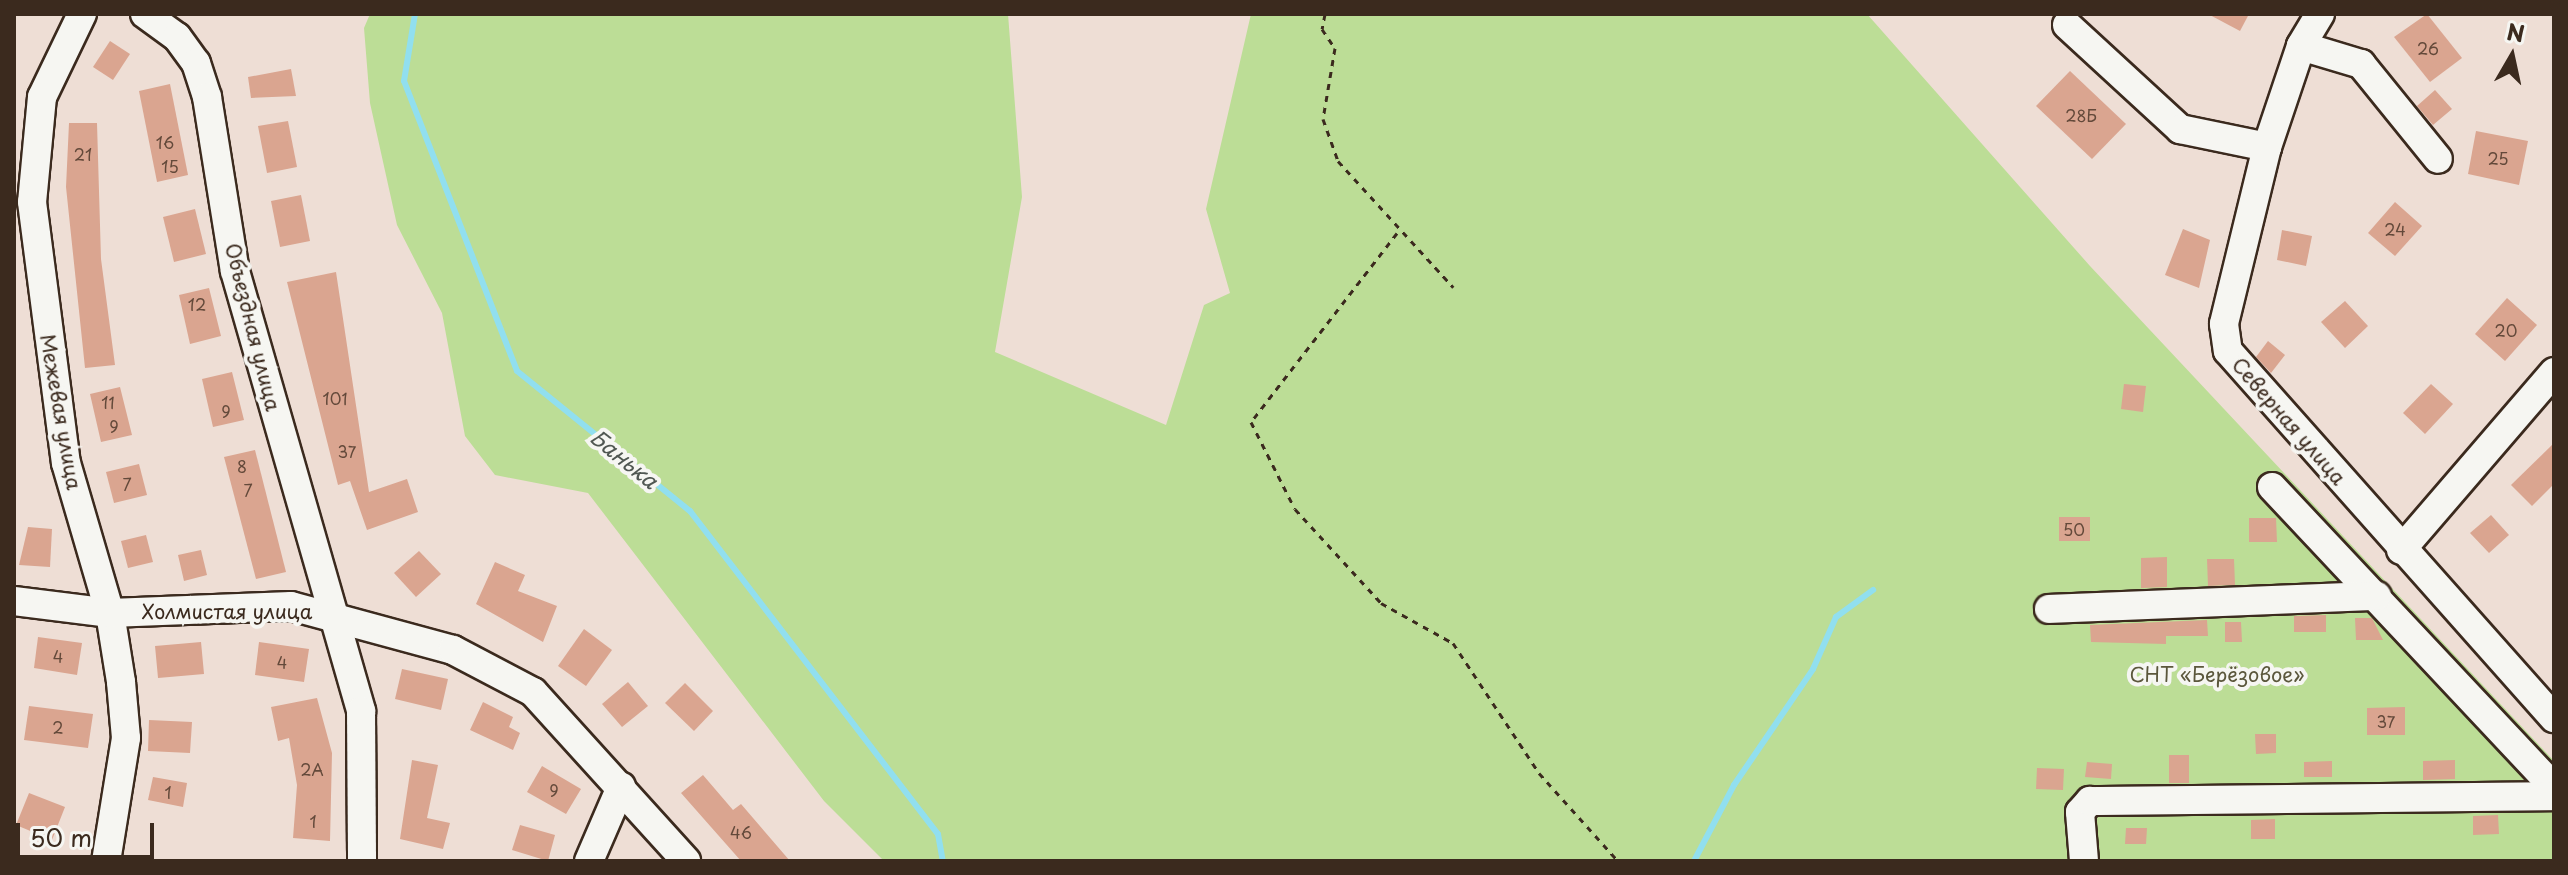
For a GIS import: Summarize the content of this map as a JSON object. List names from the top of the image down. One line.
{"streets":{"street":["Объездная улица","Межевая улица","Северная улица","Холмистая улица"]},"crossings":[["Объездная улица","Холмистая улица"],["Межевая улица","Холмистая улица"]],"water":["Банька"],"parks":["СНТ «Берёзовое»"],"house_numbers":["26","28Б","16","21","25","15","24","12","20","101","11","9","9","37","8","7","7","50","4","4","37","2","2А","9","1","1","46"],"scale_bar":"50 m","north":"top"}
